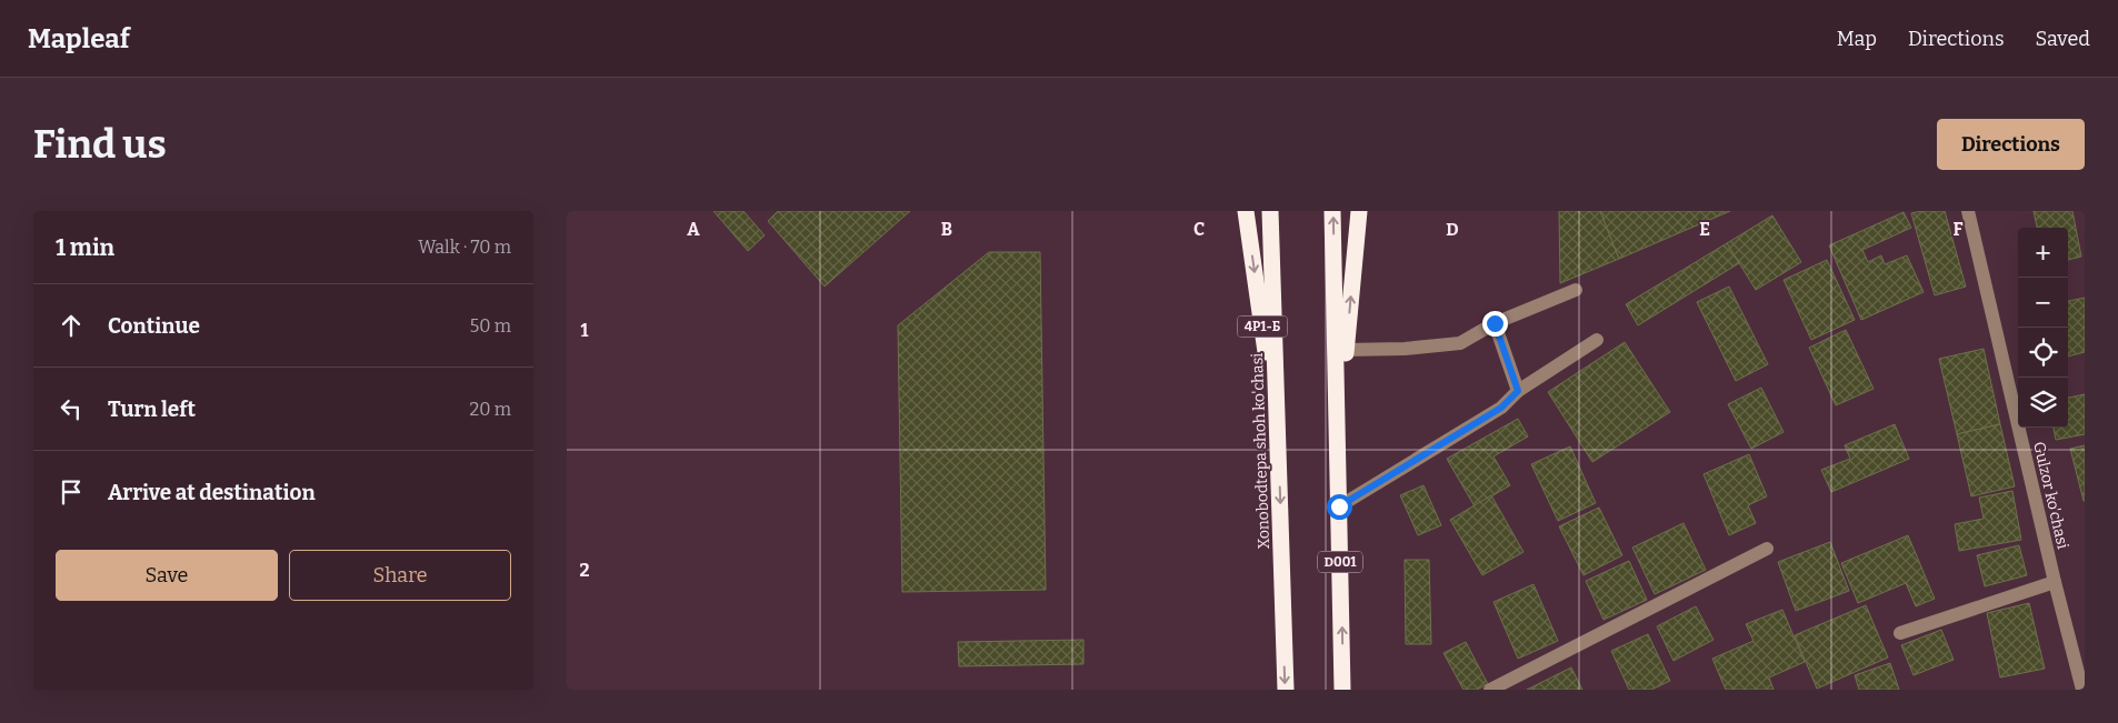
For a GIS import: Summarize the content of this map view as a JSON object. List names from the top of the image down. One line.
{"streets":{"highway":["4Р1-Б","Xonobodtepa shoh ko'chasi","D001"],"street":["Gulzor ko'chasi"]},"crossings":[["4Р1-Б","Xonobodtepa shoh ko'chasi"]],"page":{"header":"Mapleaf","nav":["Map","Directions","Saved"],"buttons":["Directions",["Save","Share"]],"title":"Find us","heading":["1 min","Walk · 70 m"],"map_buttons":["+","−"],"list":[["Continue","50 m"],["Turn left","20 m"],"Arrive at destination"]},"grid":{"columns":["A","B","C","D","E","F"],"rows":["1","2"]}}
